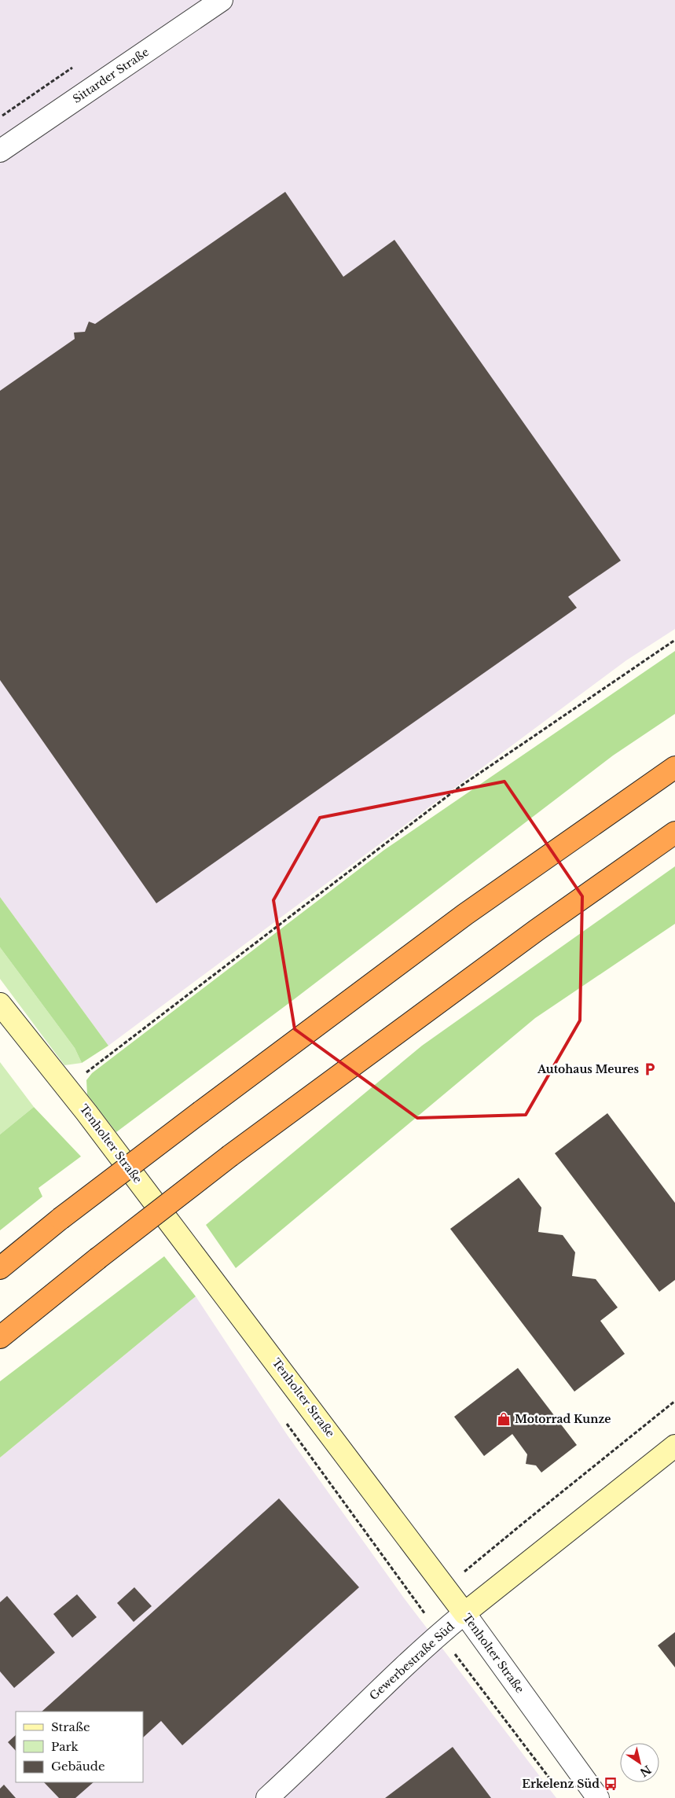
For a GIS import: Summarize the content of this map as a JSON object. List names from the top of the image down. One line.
{"streets":{"street":["Sittarder Straße","Tenholter Straße","Gewerbestraße Süd"]},"crossings":[["Tenholter Straße","Gewerbestraße Süd"]],"places":{"parking":["Autohaus Meures"],"shop":["Motorrad Kunze"],"bus stop":["Erkelenz Süd"]},"legend":["Straße","Park","Gebäude"],"north":"bottom right"}
